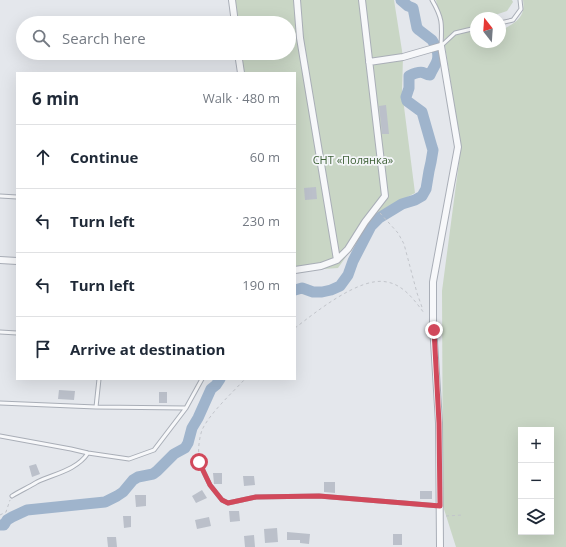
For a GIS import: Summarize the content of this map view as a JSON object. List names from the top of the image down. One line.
{"parks":["СНТ «Полянка»"],"north":"top","page":{"search":"Search here","heading":["6 min","Walk · 480 m"],"list":[["Continue","60 m"],["Turn left","230 m"],["Turn left","190 m"],"Arrive at destination"],"map_buttons":["+","−"]}}
